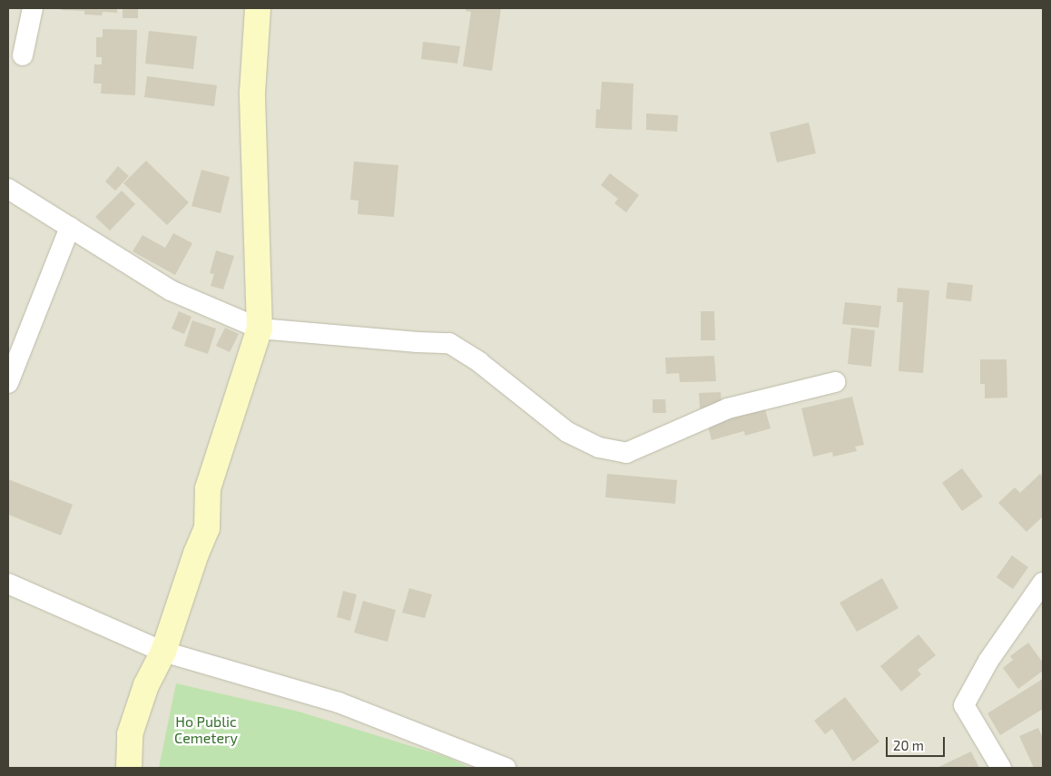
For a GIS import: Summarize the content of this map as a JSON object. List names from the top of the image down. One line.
{"parks":["Ho Public Cemetery"],"scale_bar":"20 m"}
